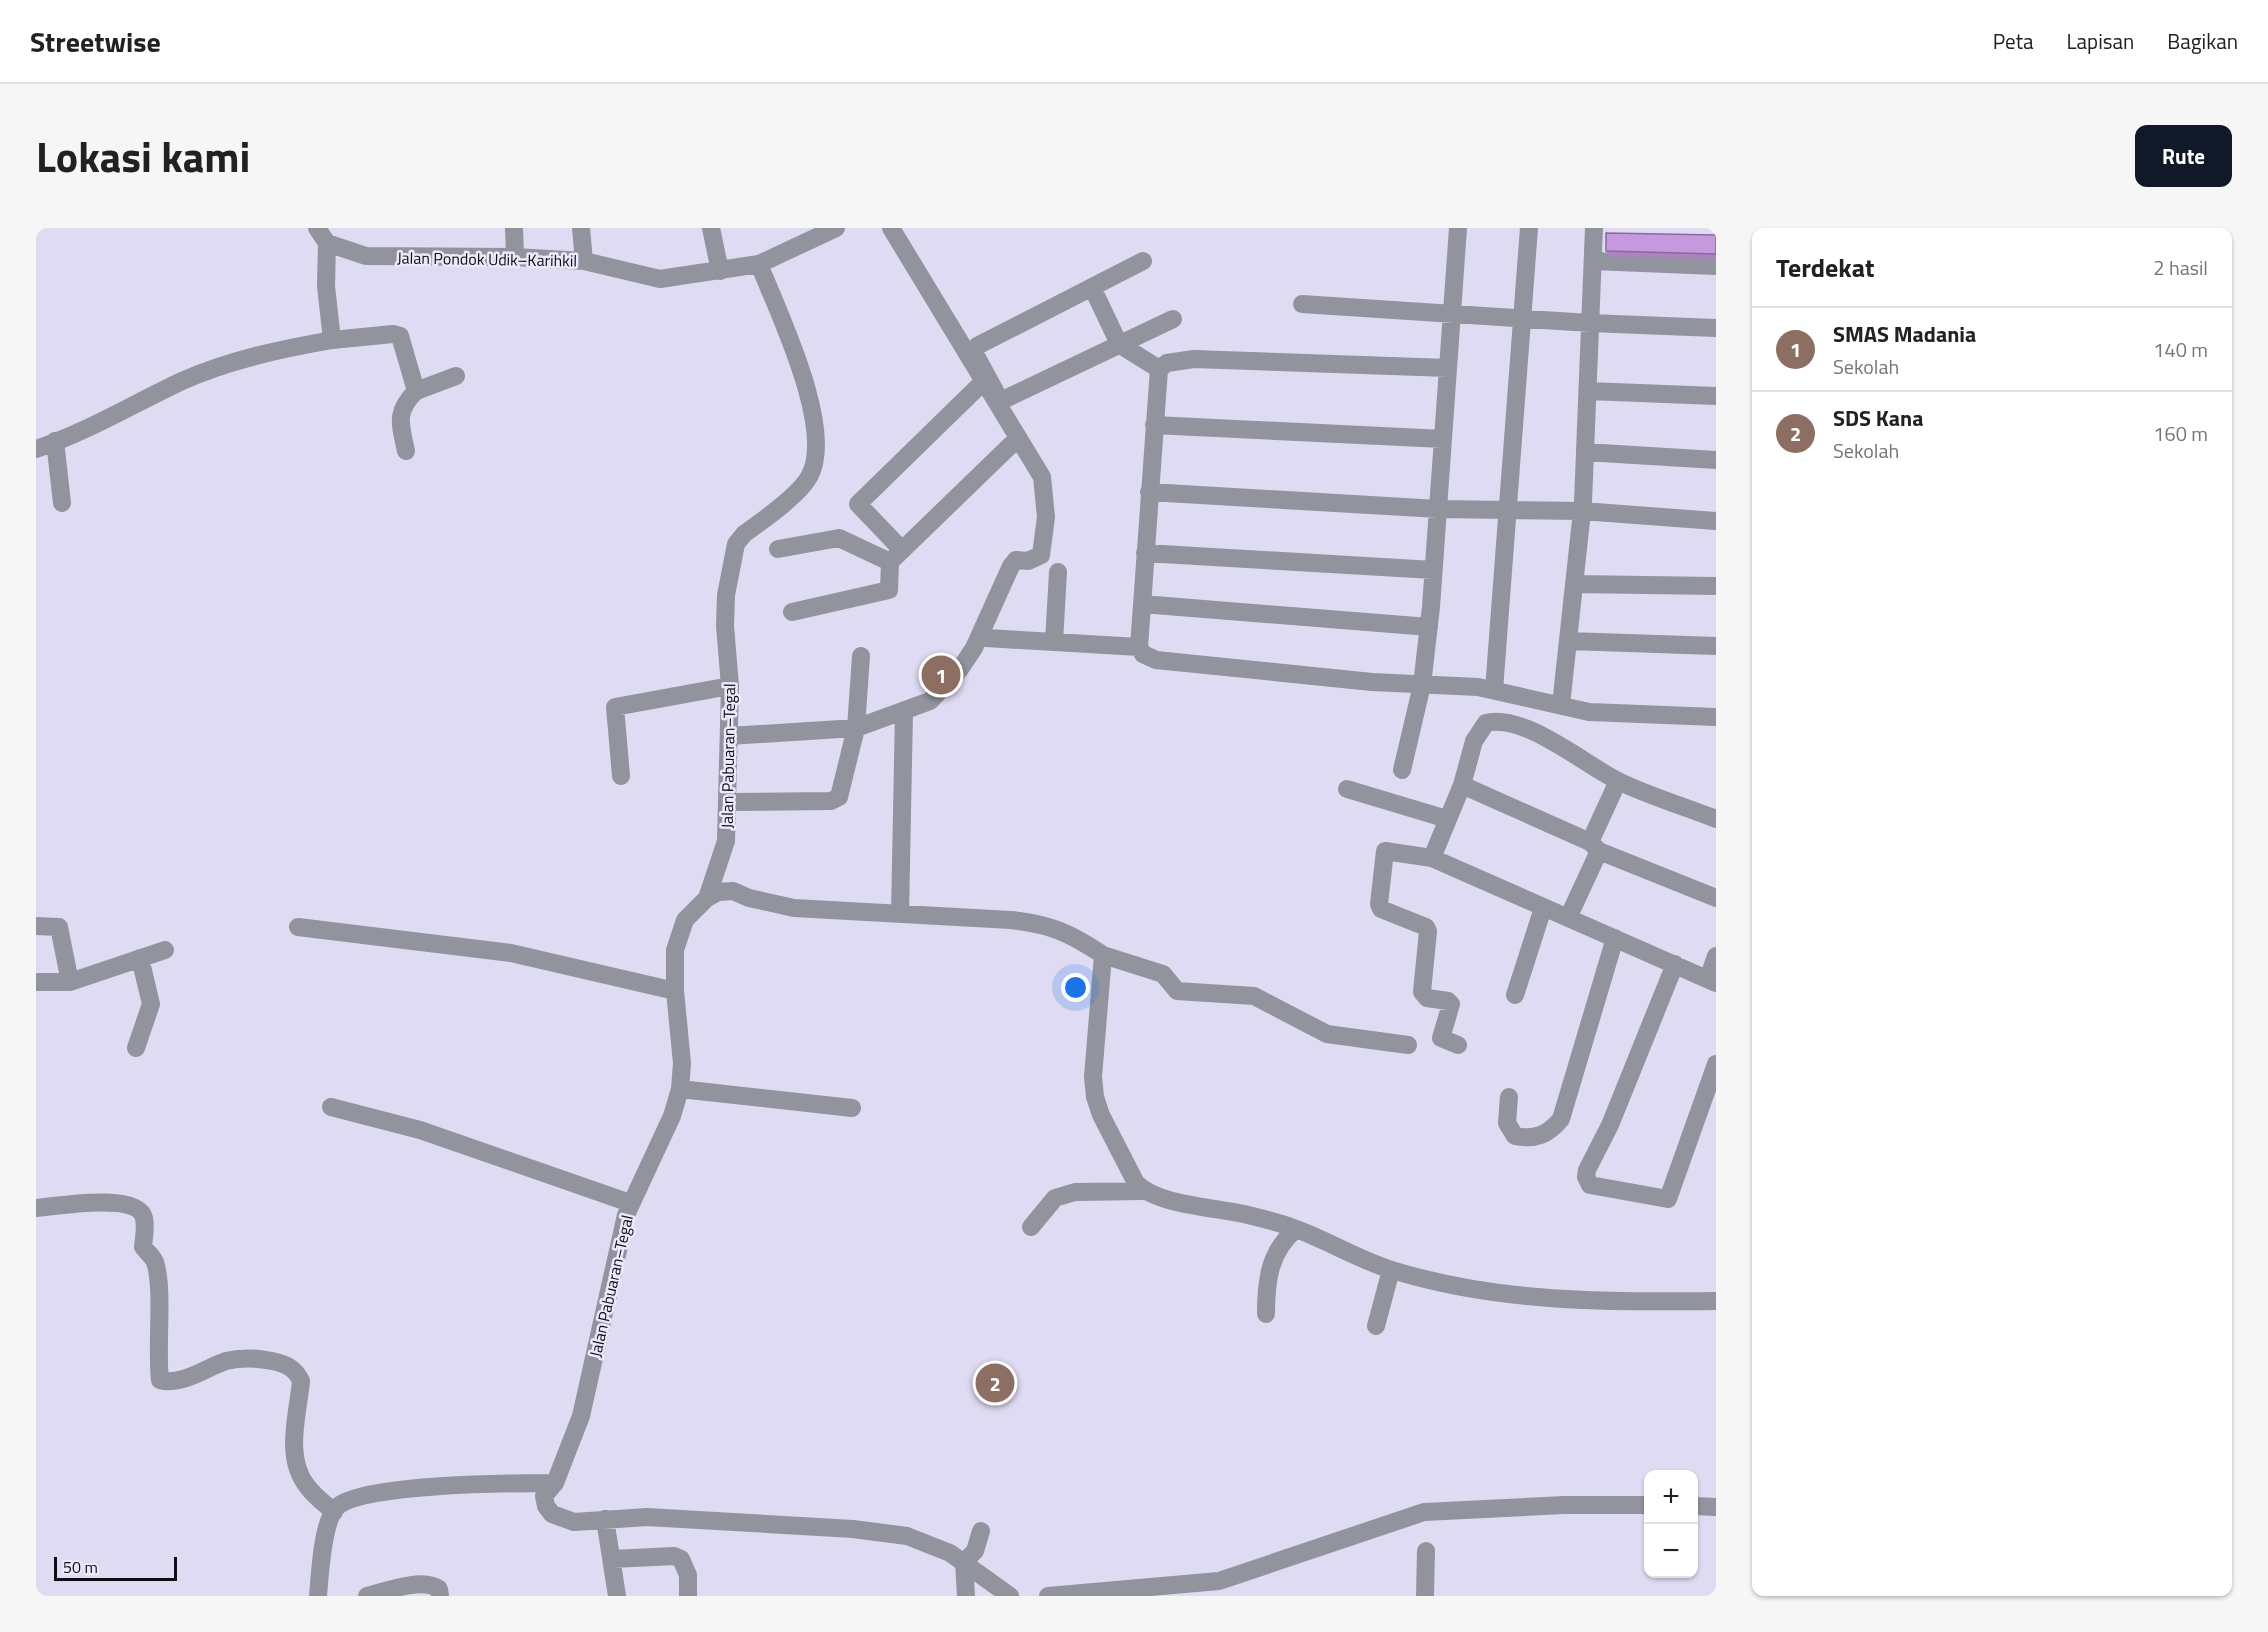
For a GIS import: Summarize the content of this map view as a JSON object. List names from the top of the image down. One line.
{"streets":{"street":["Jalan Pondok Udik–Karihkil","Jalan Pabuaran–Tegal"]},"crossings":[["Jalan Pondok Udik–Karihkil","Jalan Pabuaran–Tegal"]],"scale_bar":"50 m","page":{"header":"Streetwise","nav":["Peta","Lapisan","Bagikan"],"title":"Lokasi kami","buttons":"Rute","heading":["Terdekat","2 hasil"],"list":[{"mark":"1","name":"SMAS Madania","note":"Sekolah","value":"140 m"},{"mark":"2","name":"SDS Kana","note":"Sekolah","value":"160 m"}],"pins":["1","2"],"map_buttons":["+","−"],"scale":"50 m"}}
